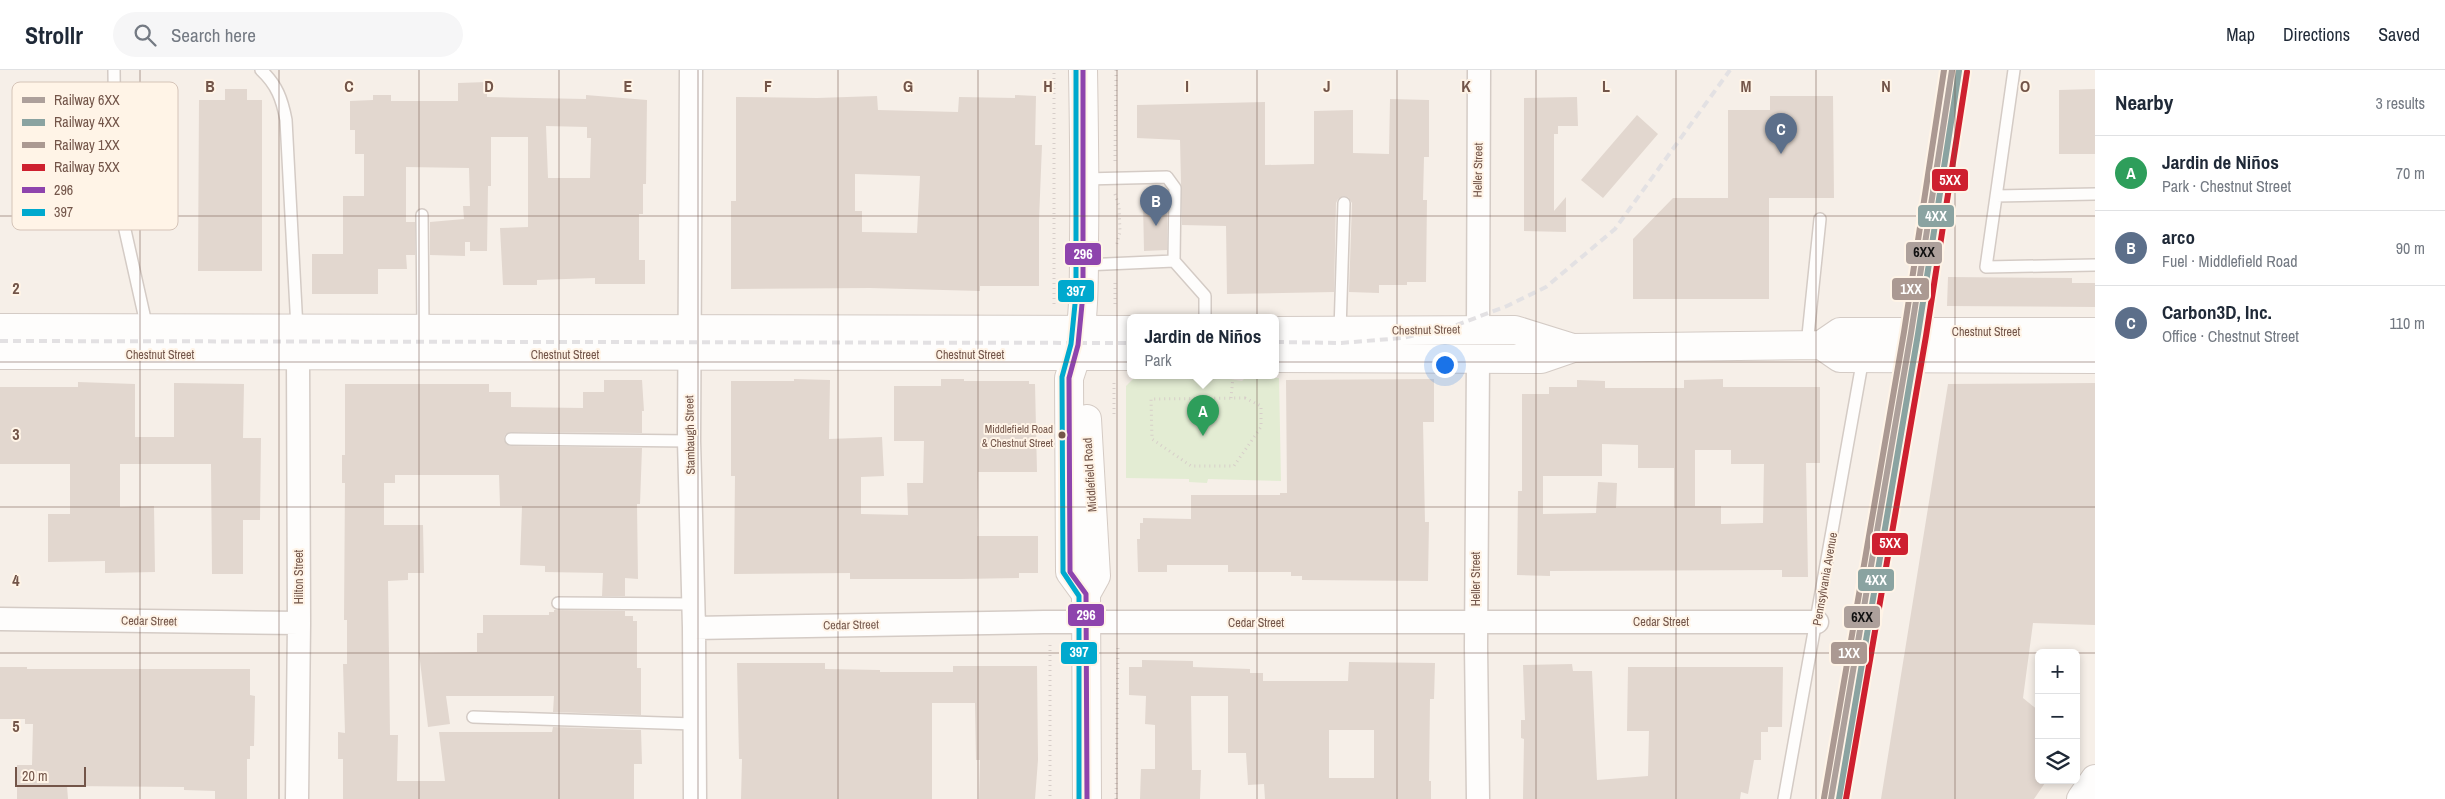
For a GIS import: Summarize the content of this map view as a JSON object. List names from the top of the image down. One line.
{"streets":{"street":["Heller Street","Chestnut Street","Stambaugh Street","Middlefield Road","Hilton Street","Cedar Street"],"lane":["Pennsylvania Avenue"]},"crossings":[["Heller Street","Chestnut Street"],["Heller Street","Cedar Street"],["Chestnut Street","Stambaugh Street"],["Chestnut Street","Middlefield Road"],["Chestnut Street","Hilton Street"],["Stambaugh Street","Cedar Street"],["Middlefield Road","Cedar Street"],["Hilton Street","Cedar Street"],["Pennsylvania Avenue","Cedar Street"]],"places":["Middlefield Road & Chestnut Street"],"lines":["rail line 6XX","rail line 1XX","transit line 296","transit line 397","rail line 4XX","rail line 5XX"],"legend":["Railway 6XX","Railway 4XX","Railway 1XX","Railway 5XX","296","397"],"scale_bar":"20 m","page":{"header":"Strollr","search":"Search here","nav":["Map","Directions","Saved"],"heading":["Nearby","3 results"],"pins":["C","B","A"],"list":[{"mark":"A","name":"Jardin de Niños","note":"Park · Chestnut Street","value":"70 m"},{"mark":"B","name":"arco","note":"Fuel · Middlefield Road","value":"90 m"},{"mark":"C","name":"Carbon3D, Inc.","note":"Office · Chestnut Street","value":"110 m"}],"popup":["Jardin de Niños","Park"],"map_buttons":["+","−"],"scale":"20 m"},"grid":{"columns":["B","C","D","E","F","G","H","I","J","K","L","M","N","O"],"rows":["2","3","4","5"]}}
